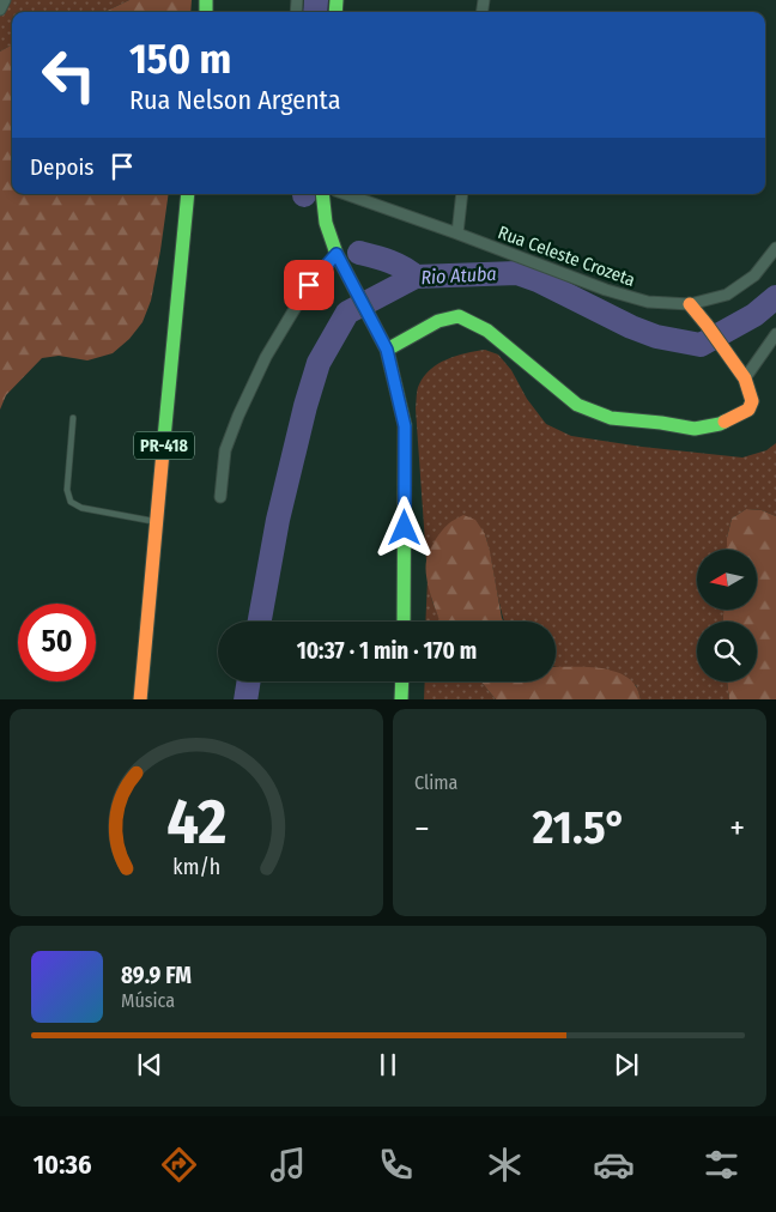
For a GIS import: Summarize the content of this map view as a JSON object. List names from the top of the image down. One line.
{"streets":{"main road":["PR-418"],"street":["Rua Celeste Crozeta"]},"water":["Rio Atuba"],"north":"left","page":{"turn":["150 m","Rua Nelson Argenta"],"then":"Depois","limit":"50","trip":"10:37 · 1 min · 170 m","tile":"Clima","heat":["−","21.5°","+"],"song":["89.9 FM","Música"],"tabs":"10:36","gauge":["42","km/h"]}}
